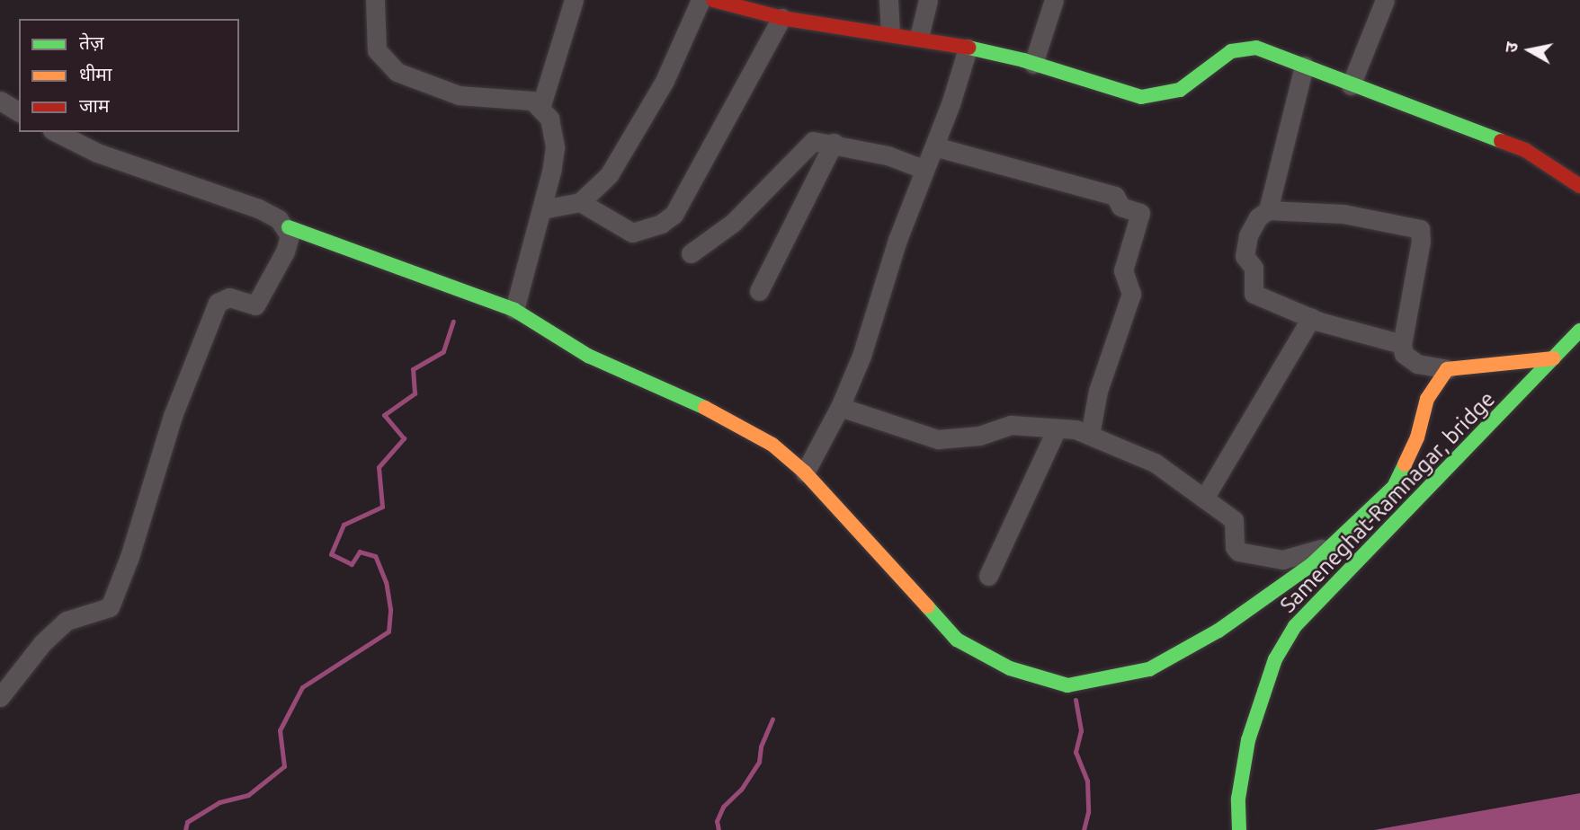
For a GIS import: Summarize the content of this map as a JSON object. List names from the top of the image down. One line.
{"streets":{"street":["Sameneghat-Ramnagar, bridge"]},"legend":["तेज़","धीमा","जाम"],"north":"left"}
